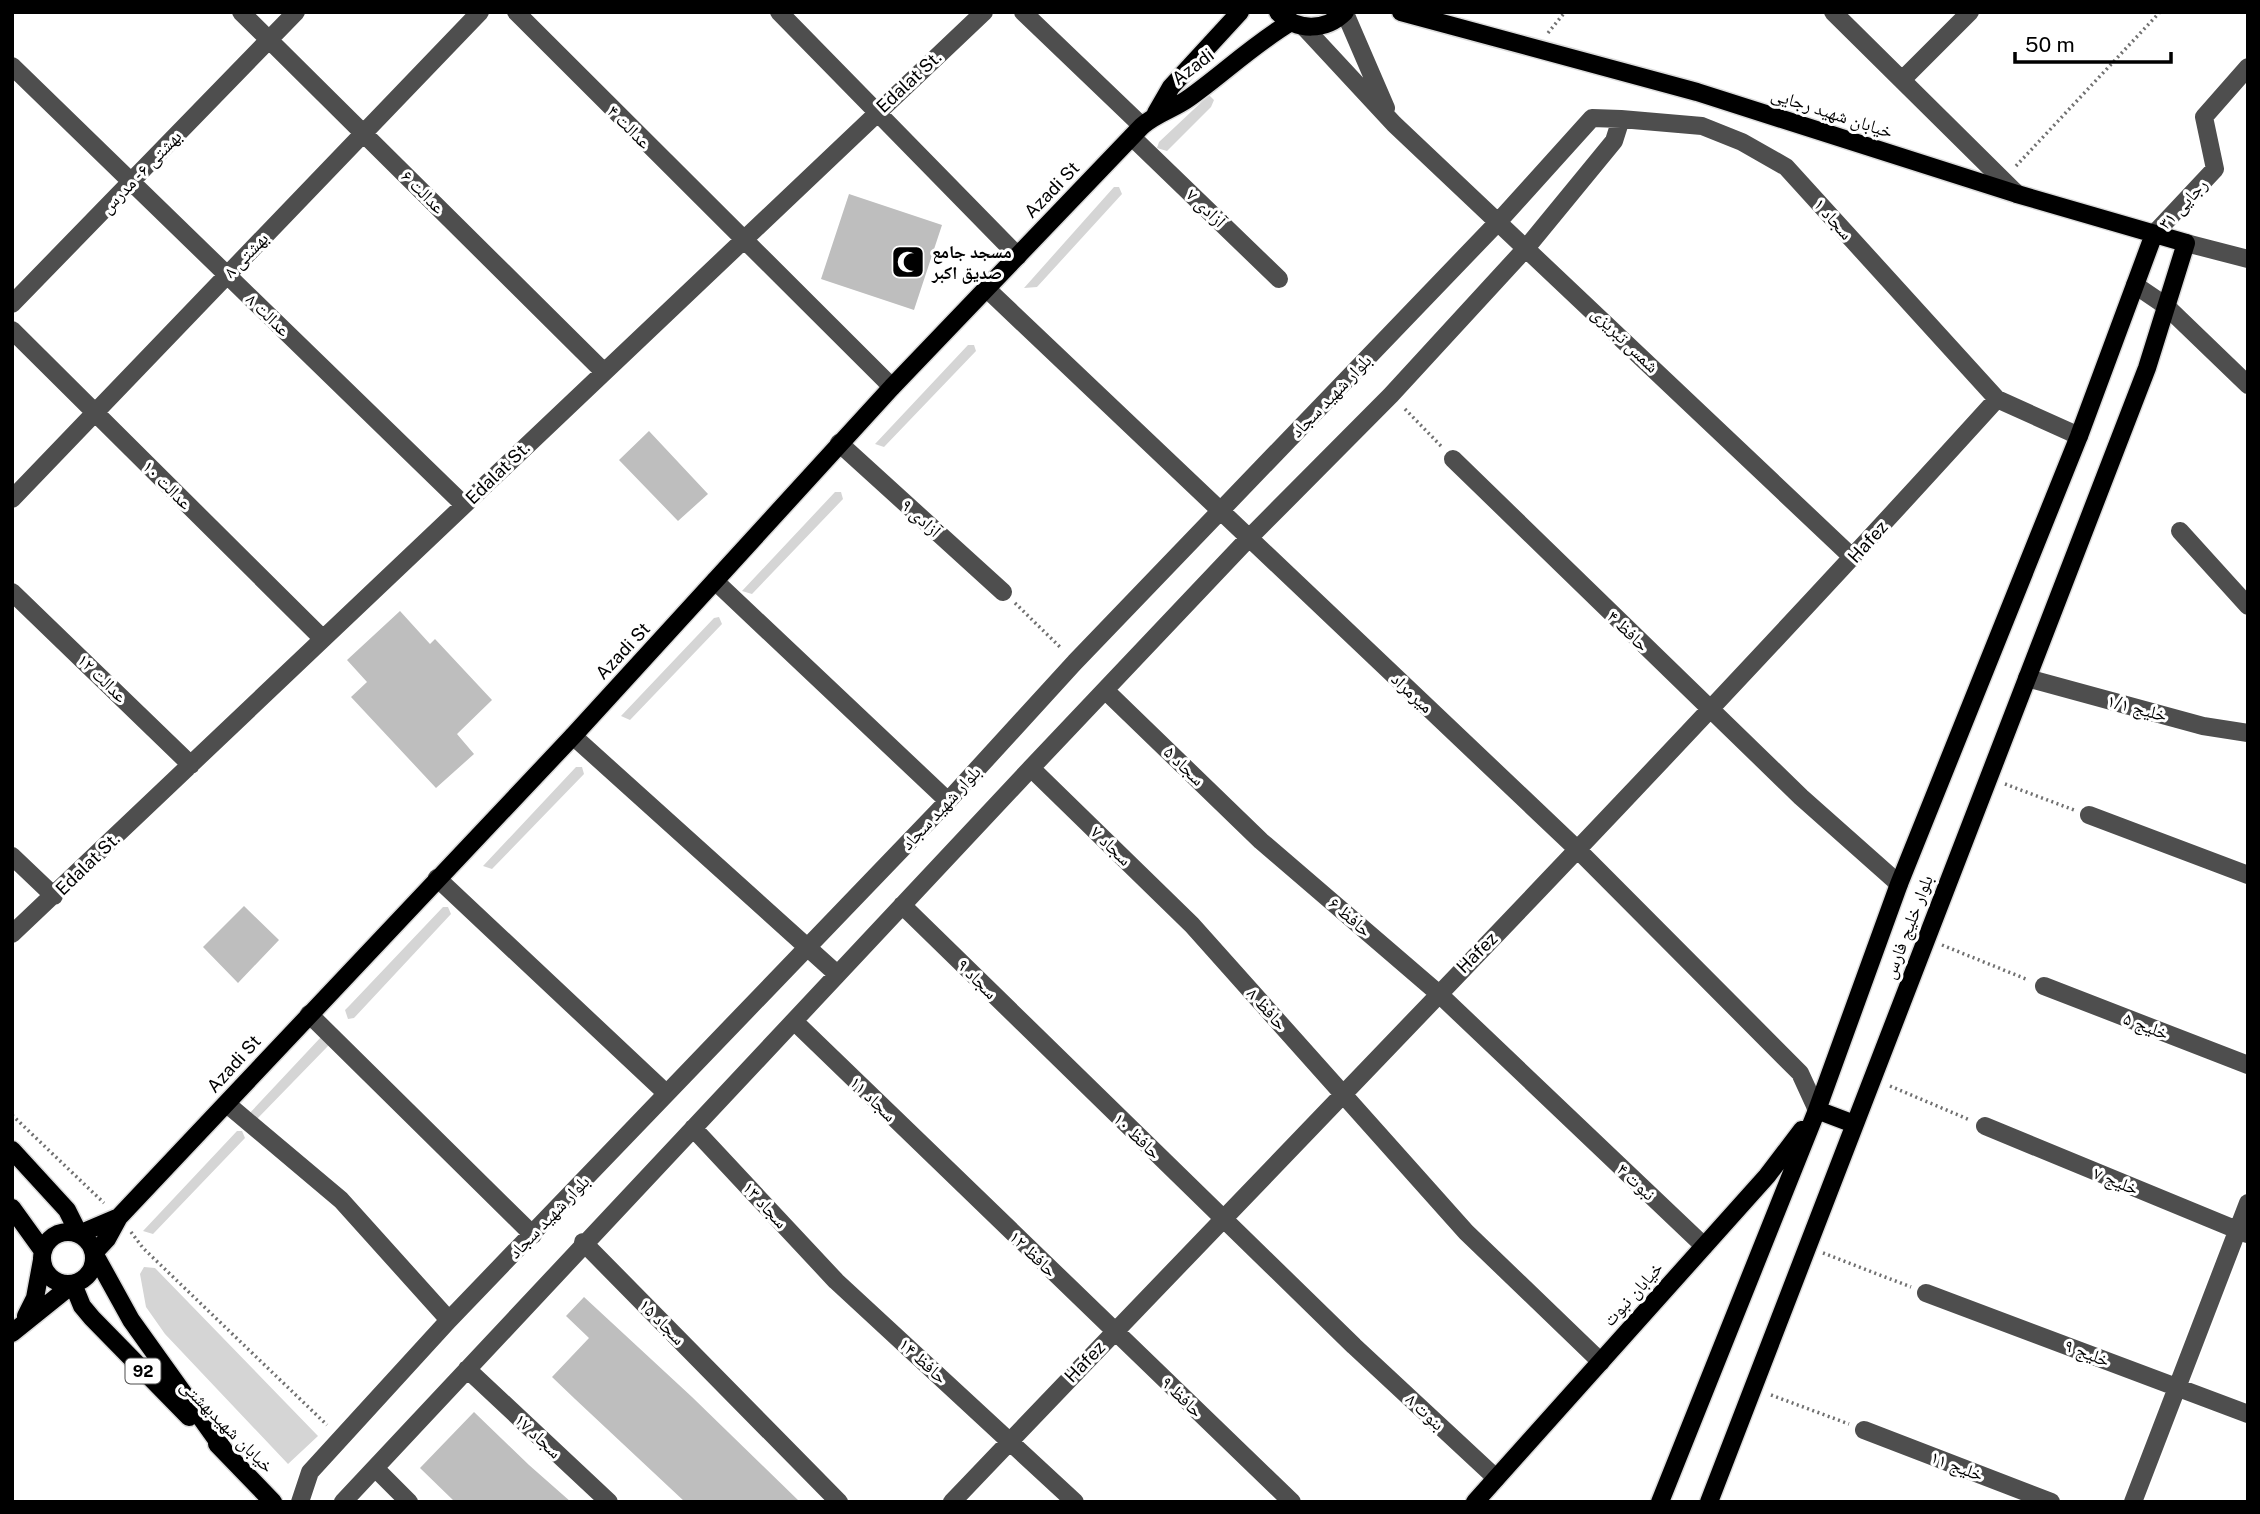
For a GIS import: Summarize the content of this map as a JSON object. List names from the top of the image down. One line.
{"streets":{"main road":["Azadi","خیابان شهید رجایی","Azadi St","بلوار خلیج فارس","خیابان نبوت","92","خیابان شهیدبهشتی"],"street":["Edalat St.","عدالت ۴","بهشتی ۶ - مدرس","عدالت ۶","رجایی ۳‍۱","آزادی ۷","سجاد ۱","بهشتی ۸","عدالت ۸","شمس تبریزی","بلوار شهید سجاد","عدالت ۱۰","آزادی ۹","Hafez","حافظ ۴","عدالت ۱۲","میرمراد","خلیج ۱/۱","سجاد ۵","سجاد ۷","حافظ ۶","سجاد ۹","حافظ ۸","خلیج ۵","سجاد ۱۱","حافظ ۱۰","خلیج ۷","نبوت ۴","سجاد ۱۳","حافظ ۱۲","سجاد ۱۵","خلیج ۹","حافظ ۱۴","حافظ ۹","بنوت ۸","سجاد ۱۷","خلیج ۱۱"]},"crossings":[["Azadi","Azadi St"],["Azadi","شمس تبریزی"],["Edalat St.","عدالت ۴"],["Edalat St.","عدالت ۶"],["Edalat St.","عدالت ۸"],["Edalat St.","عدالت ۱۰"],["Edalat St.","عدالت ۱۲"],["خیابان شهید رجایی","رجایی ۳‍۱"],["خیابان شهید رجایی","بلوار خلیج فارس"],["عدالت ۴","Azadi St"],["بهشتی ۶ - مدرس","عدالت ۶"],["بهشتی ۶ - مدرس","عدالت ۸"],["Azadi St","آزادی ۷"],["Azadi St","آزادی ۹"],["Azadi St","میرمراد"],["عدالت ۶","بهشتی ۸"],["سجاد ۱","بلوار شهید سجاد"],["سجاد ۱","Hafez"],["بهشتی ۸","عدالت ۸"],["بهشتی ۸","عدالت ۱۰"],["شمس تبریزی","بلوار شهید سجاد"],["شمس تبریزی","Hafez"],["بلوار شهید سجاد","میرمراد"],["Hafez","حافظ ۴"],["Hafez","میرمراد"],["Hafez","حافظ ۶"],["Hafez","حافظ ۸"],["Hafez","حافظ ۱۰"],["Hafez","حافظ ۱۲"],["Hafez","حافظ ۱۴"],["Hafez","حافظ ۹"],["میرمراد","خیابان نبوت"],["خلیج ۱/۱","بلوار خلیج فارس"],["سجاد ۵","حافظ ۶"],["سجاد ۷","حافظ ۸"],["حافظ ۶","نبوت ۴"],["سجاد ۹","حافظ ۱۰"],["حافظ ۸","خیابان نبوت"],["سجاد ۱۱","حافظ ۱۲"],["حافظ ۱۰","بنوت ۸"],["نبوت ۴","خیابان نبوت"],["سجاد ۱۳","حافظ ۱۴"],["حافظ ۱۲","حافظ ۹"],["خیابان نبوت","بنوت ۸"]],"places":{"mosque":["مسجد جامع صدیق اکبر"]},"scale_bar":"50 m"}
